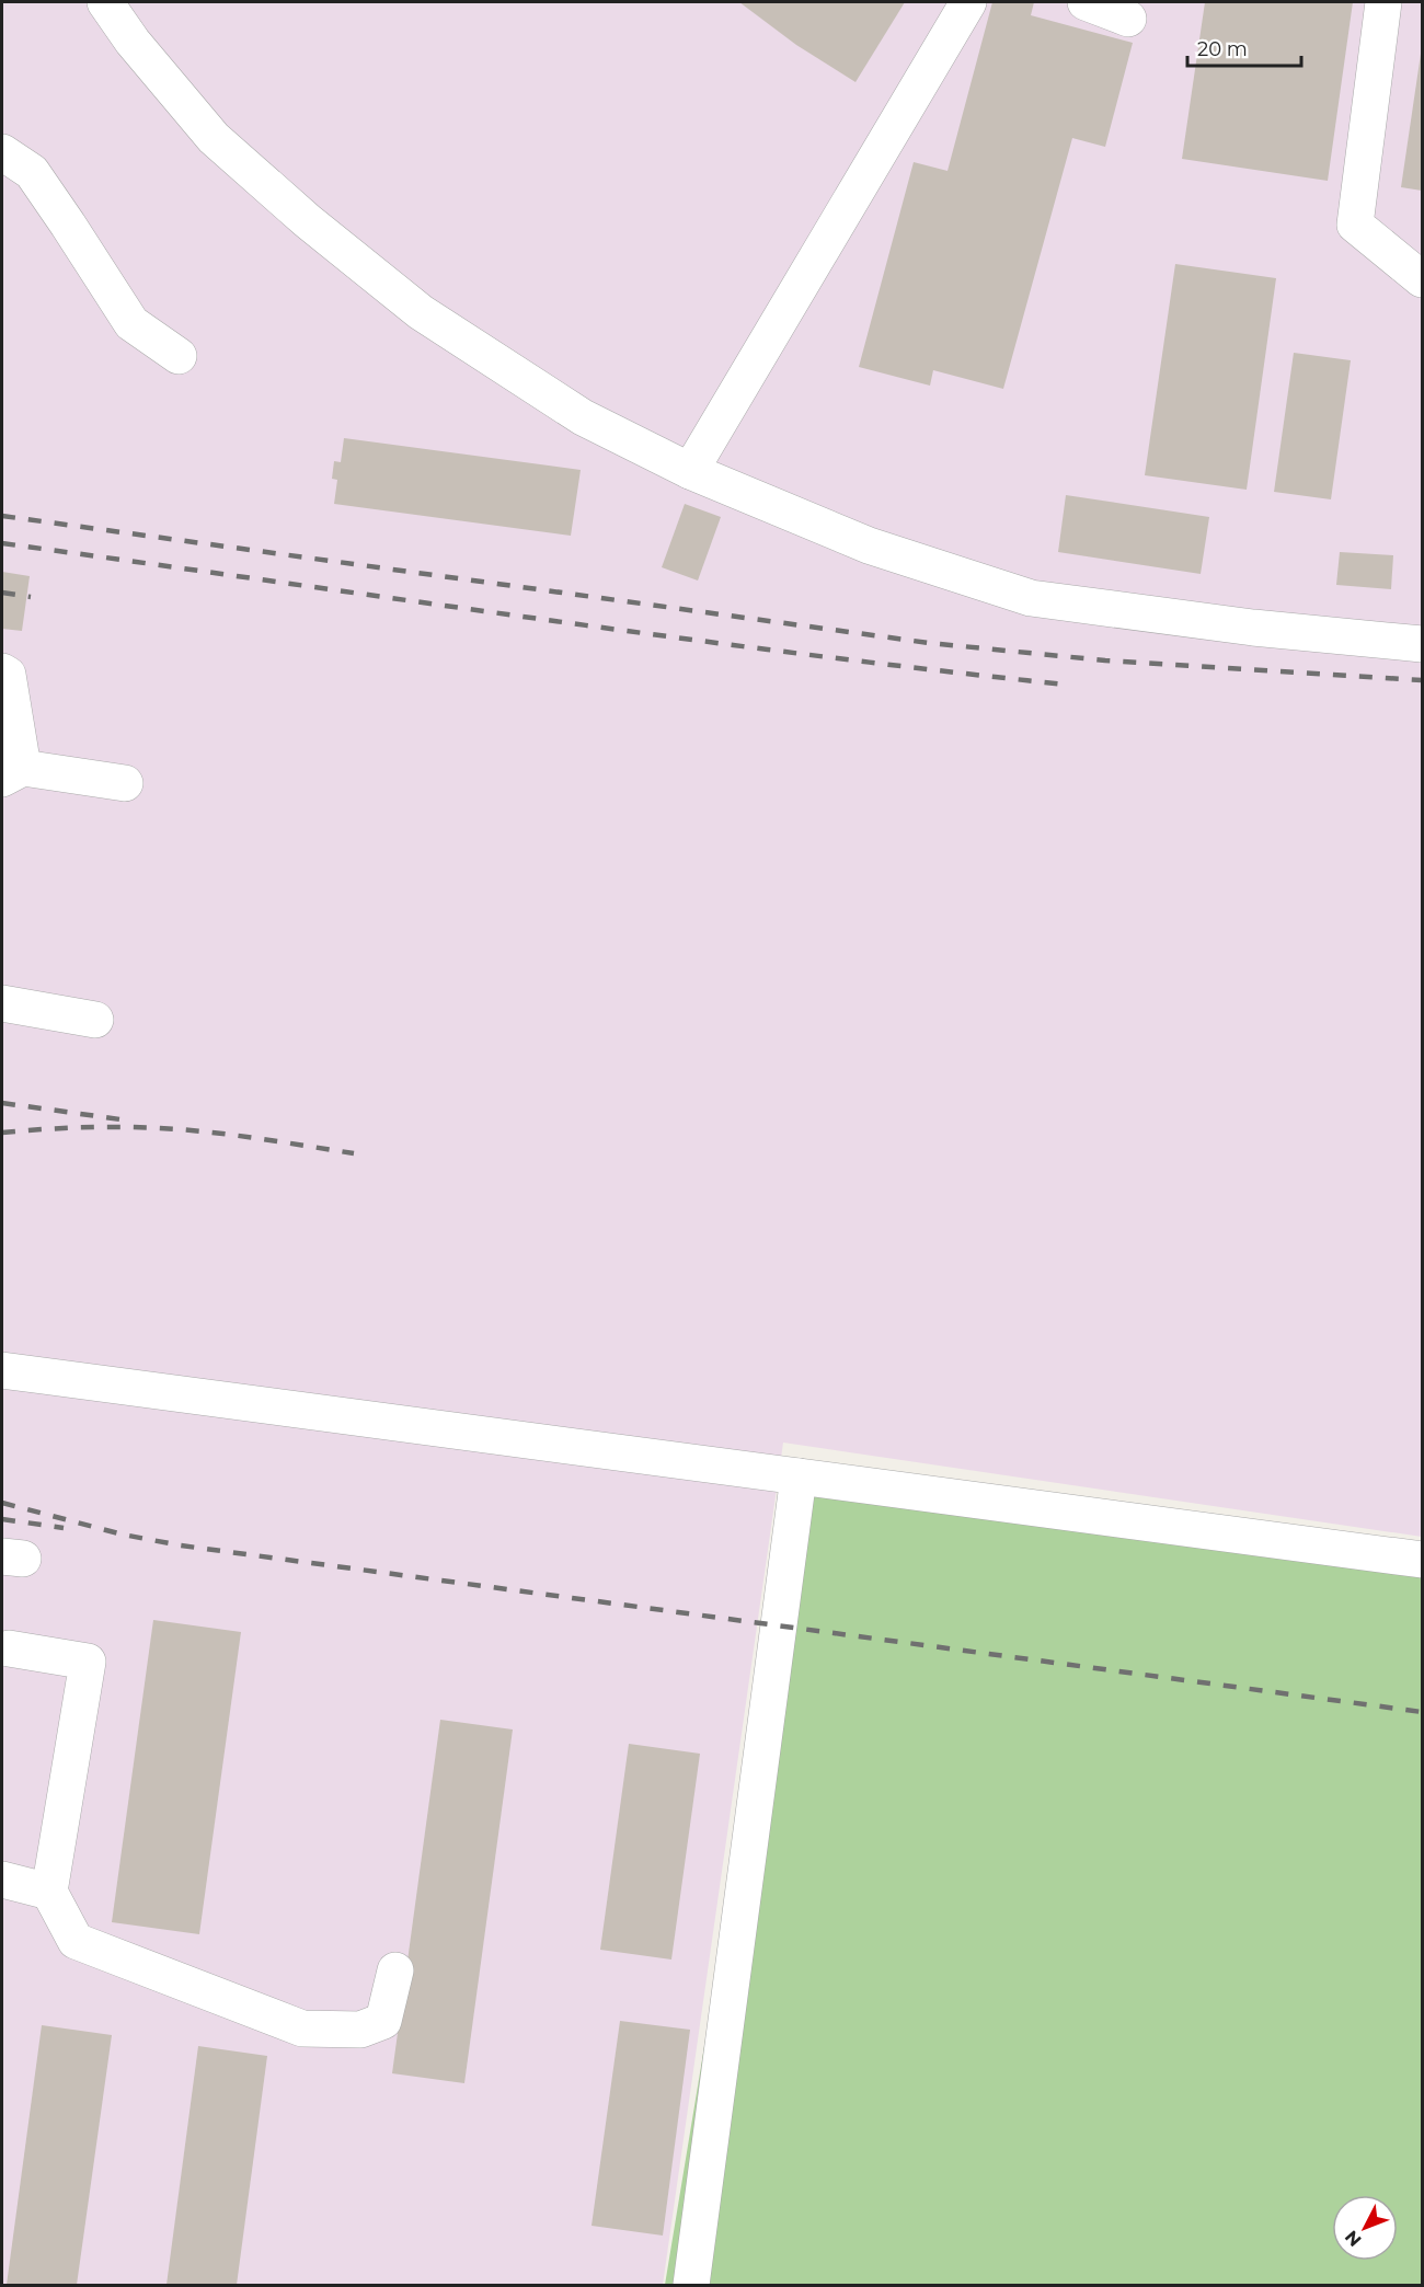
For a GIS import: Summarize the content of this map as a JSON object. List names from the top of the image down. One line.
{"scale_bar":"20 m","north":"bottom left"}
